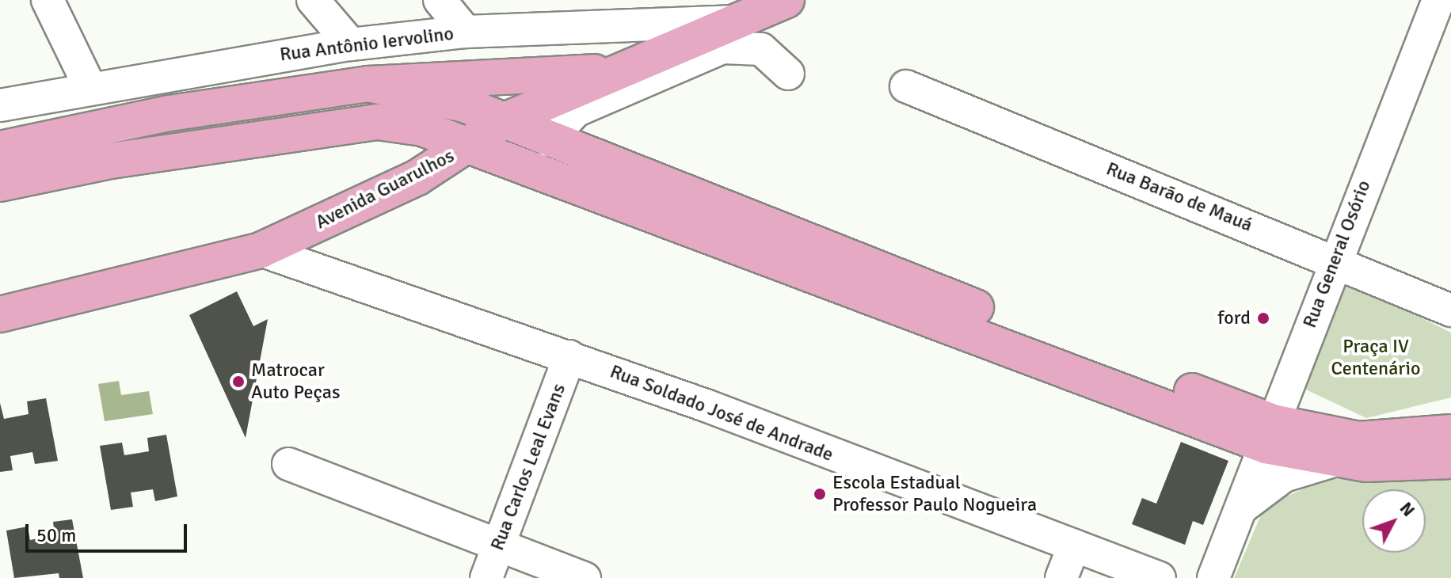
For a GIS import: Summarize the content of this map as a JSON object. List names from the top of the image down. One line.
{"streets":{"main road":["Avenida Guarulhos"],"street":["Rua Antônio Iervolino","Rua Barão de Mauá","Rua General Osório","Rua Soldado José de Andrade","Rua Carlos Leal Evans"]},"crossings":[["Rua Antônio Iervolino","Avenida Guarulhos"],["Avenida Guarulhos","Rua Soldado José de Andrade"],["Rua Barão de Mauá","Rua General Osório"],["Rua Soldado José de Andrade","Rua Carlos Leal Evans"]],"parks":["Praça IV Centenário"],"places":["ford","Matrocar Auto Peças","Escola Estadual Professor Paulo Nogueira"],"scale_bar":"50 m","north":"top right"}
